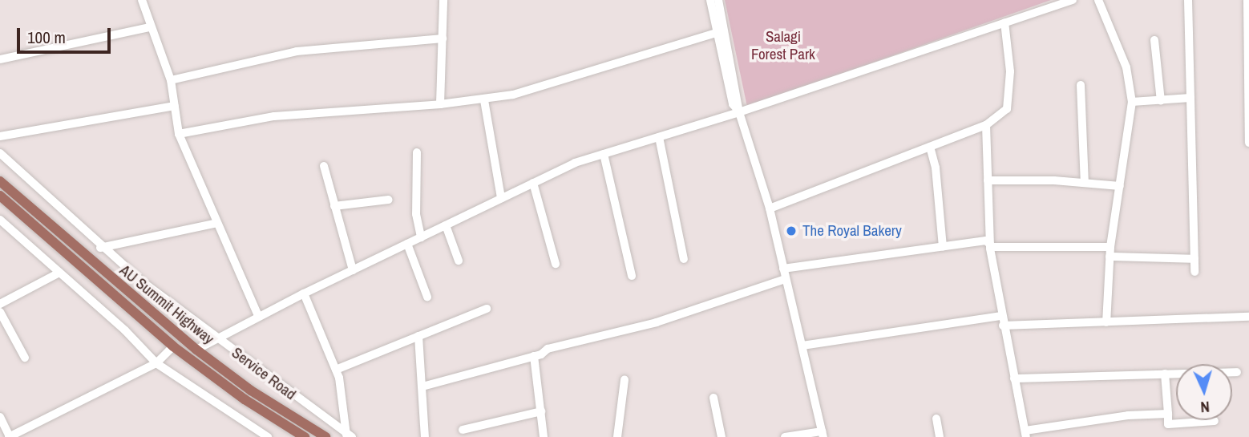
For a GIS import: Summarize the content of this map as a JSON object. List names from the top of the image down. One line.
{"streets":{"main road":["AU Summit Highway"],"street":["Service Road"]},"parks":["Salagi Forest Park"],"places":["The Royal Bakery"],"scale_bar":"100 m","north":"bottom"}
